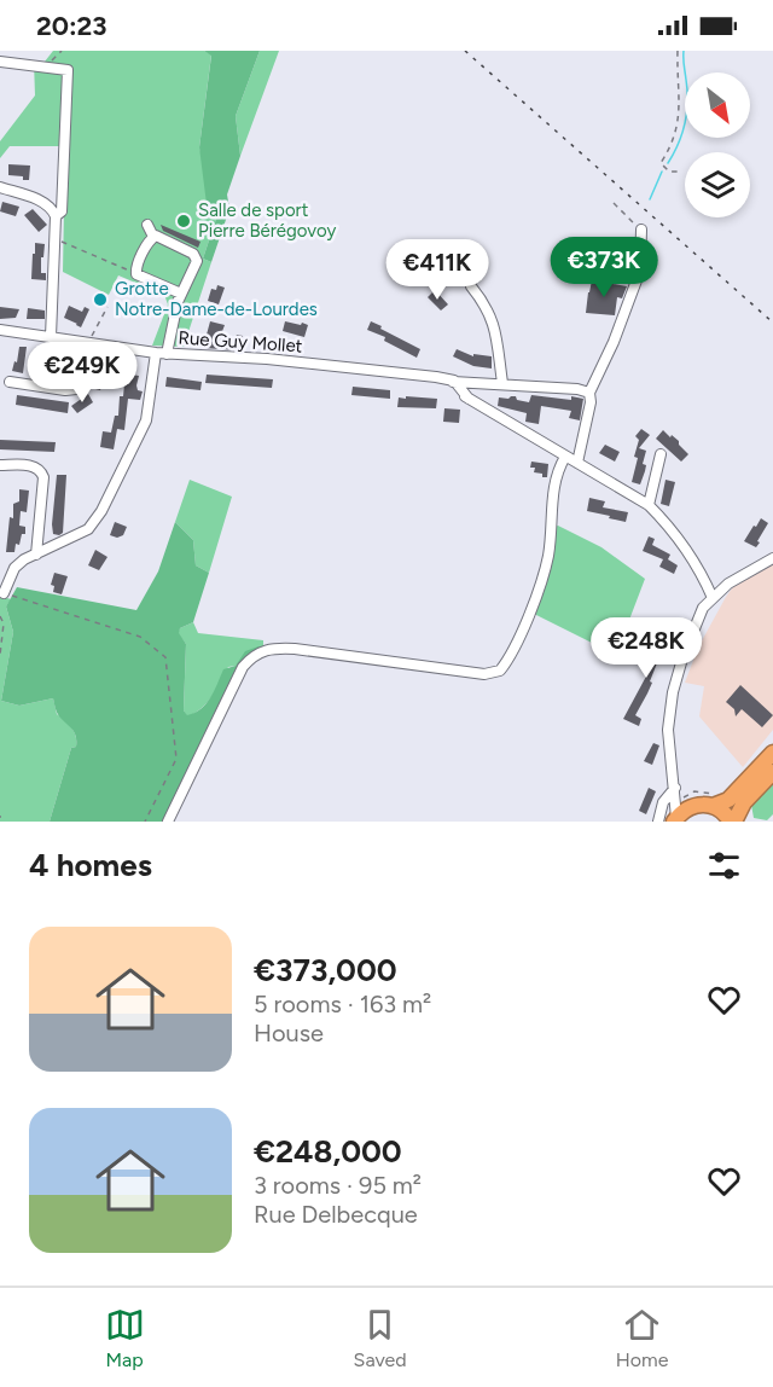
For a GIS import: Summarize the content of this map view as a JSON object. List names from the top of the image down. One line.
{"streets":{"street":["Rue Guy Mollet"]},"places":["Salle de sport Pierre Bérégovoy","Grotte Notre-Dame-de-Lourdes"],"north":"bottom right","page":{"status":"20:23","price":["€373K","€411K","€249K","€248K"],"heading":"4 homes","list":[{"name":"€373,000","note":"5 rooms · 163 m² · House"},{"name":"€248,000","note":"3 rooms · 95 m² · Rue Delbecque"}],"tabs":["Map","Saved","Home"]}}
